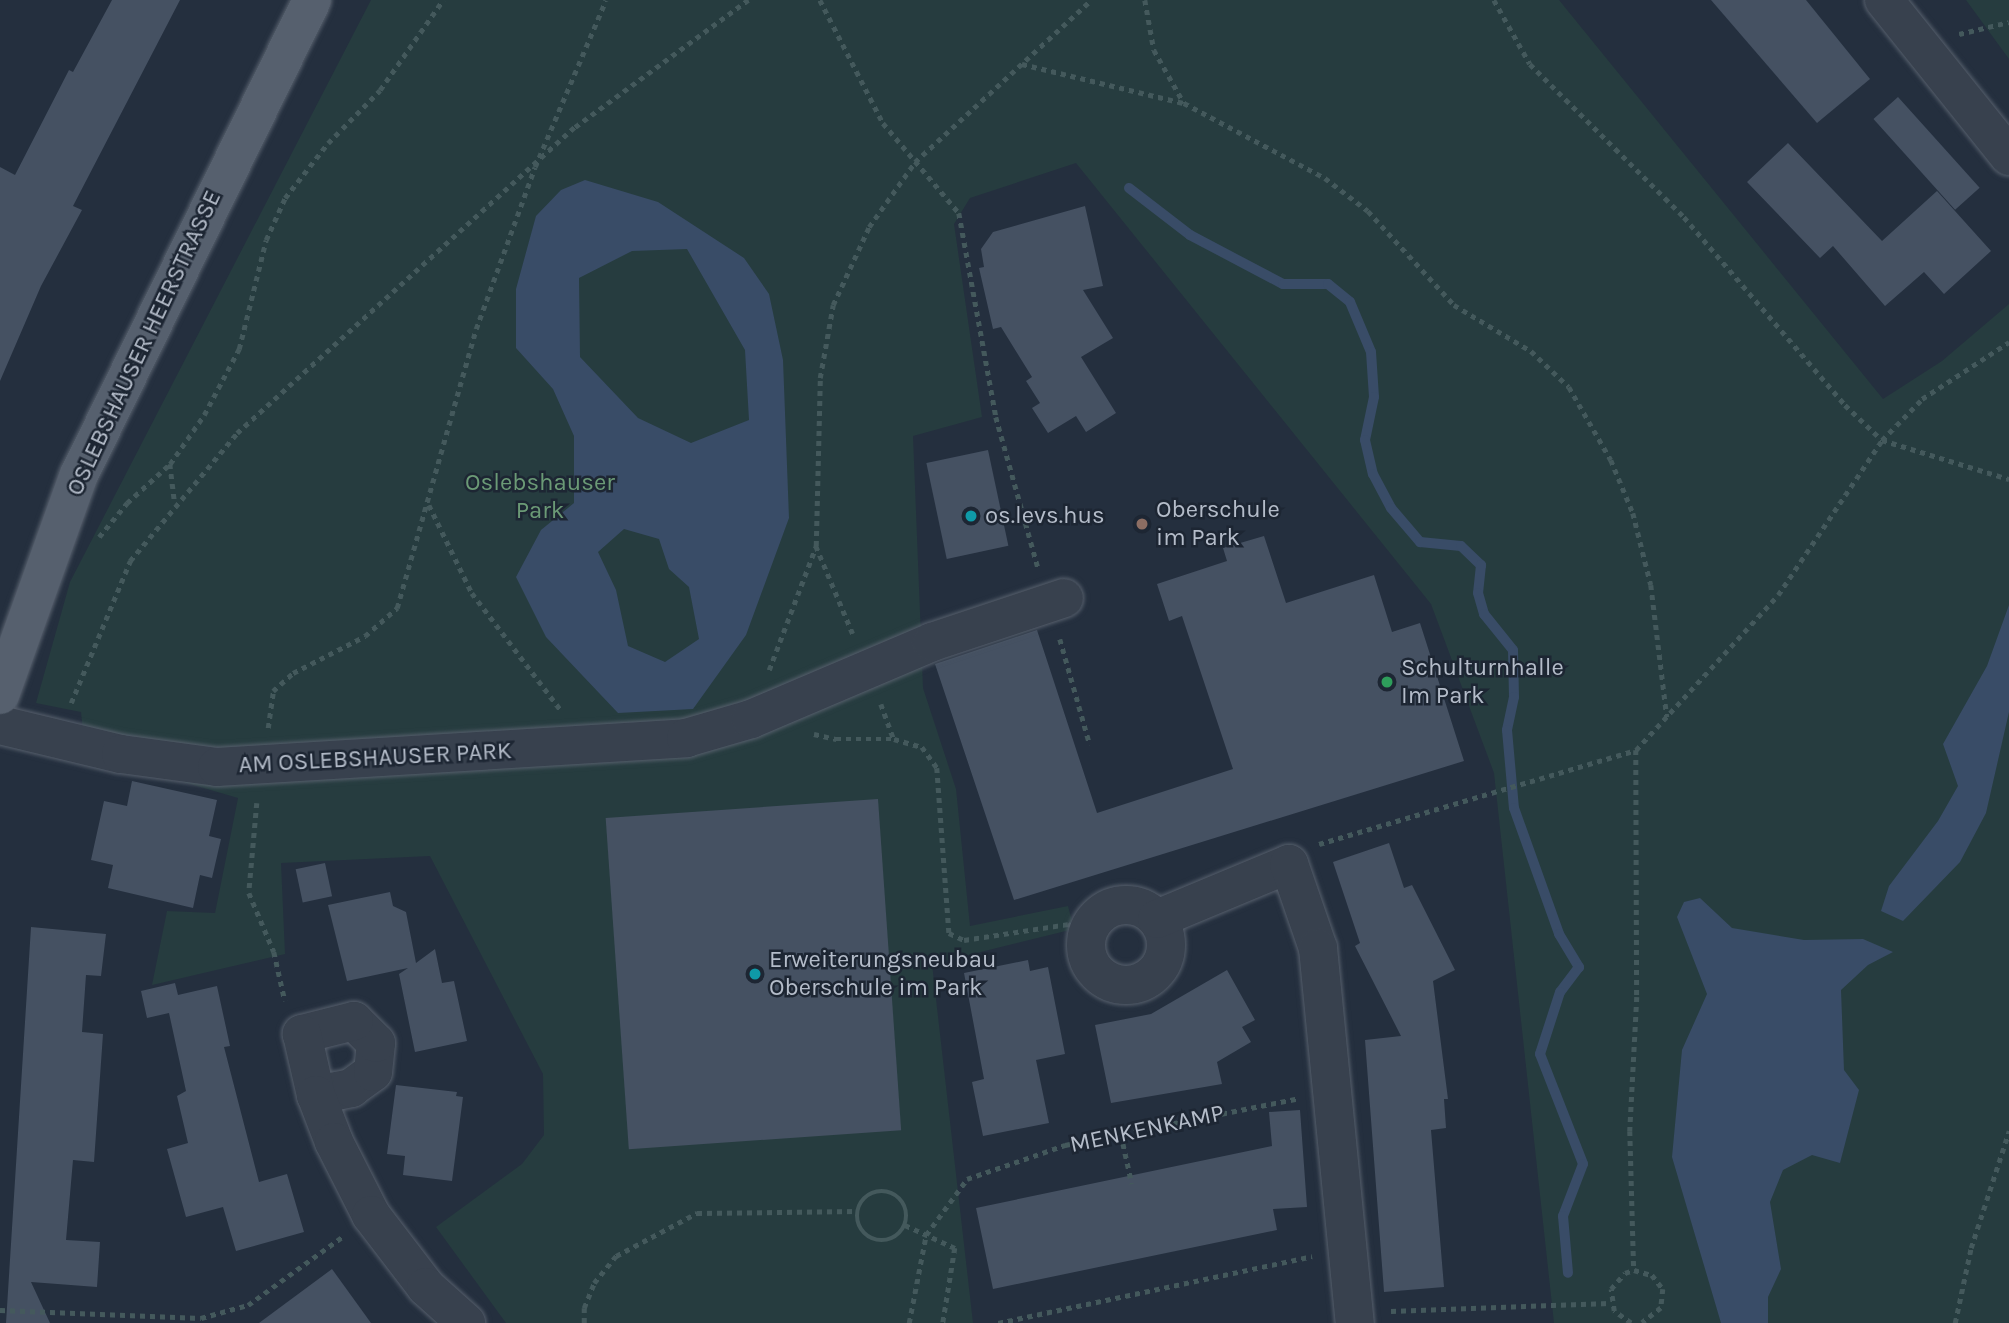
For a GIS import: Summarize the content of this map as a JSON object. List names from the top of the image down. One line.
{"streets":{"main road":["OSLEBSHAUSER HEERSTRASSE"],"street":["AM OSLEBSHAUSER PARK"],"path":["MENKENKAMP"]},"parks":["Oslebshauser Park"],"places":["os.levs.hus","Oberschule im Park","Schulturnhalle Im Park","Erweiterungsneubau Oberschule im Park"]}
